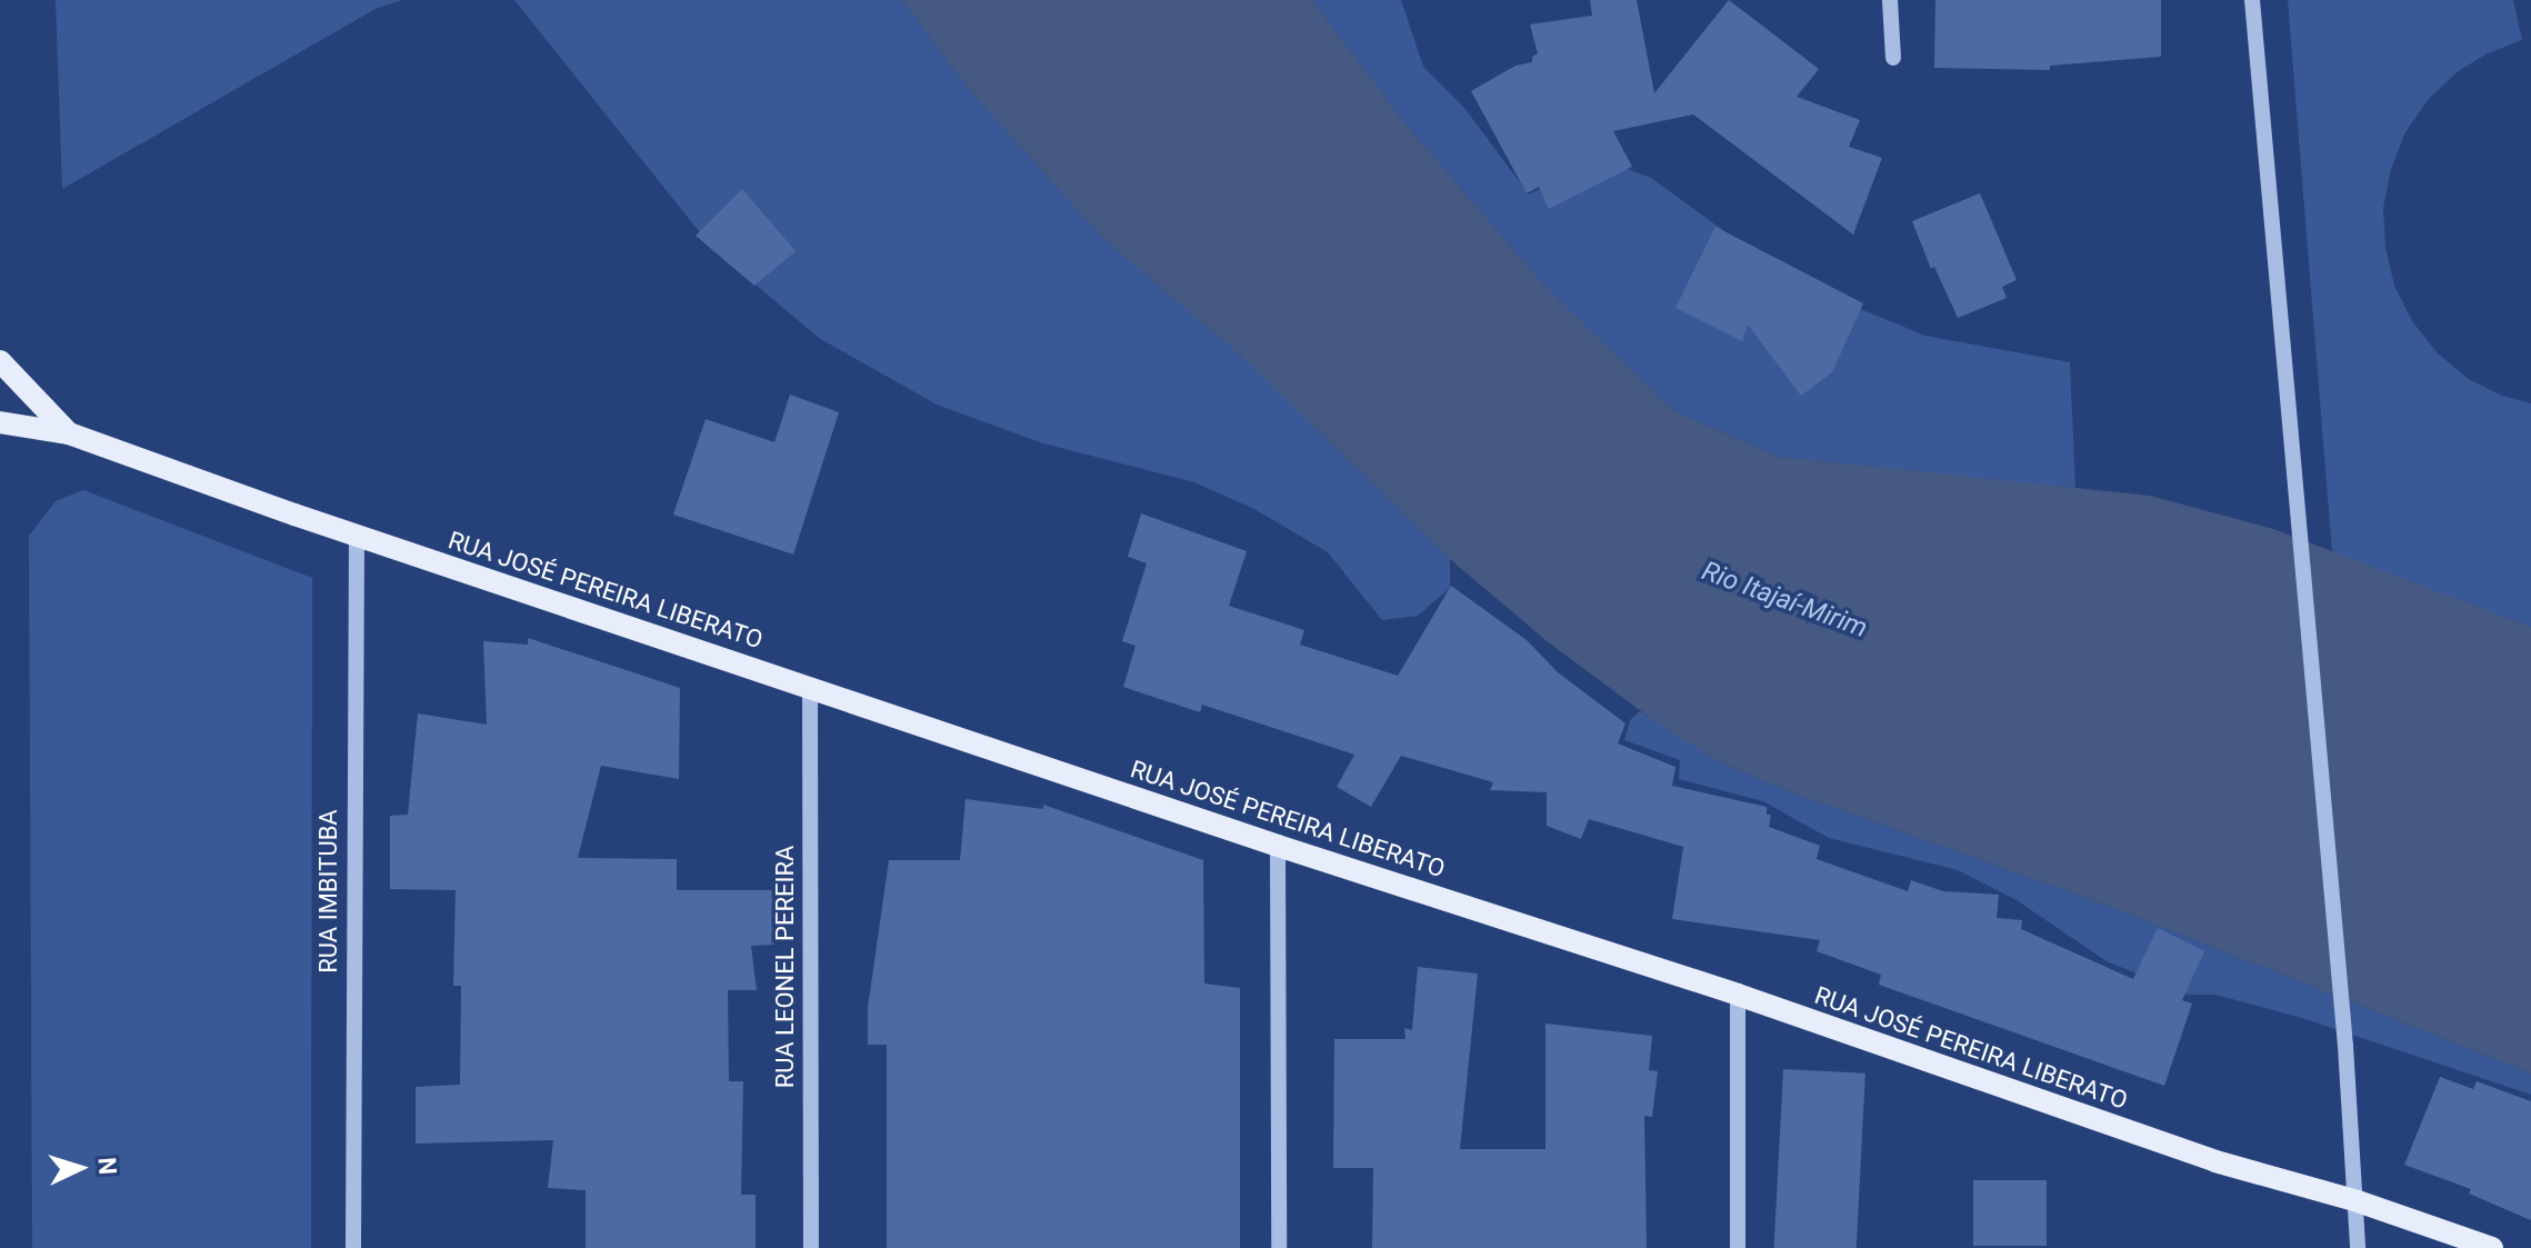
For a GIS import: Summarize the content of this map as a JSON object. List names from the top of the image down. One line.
{"streets":{"main road":["RUA JOSÉ PEREIRA LIBERATO"],"street":["RUA IMBITUBA","RUA LEONEL PEREIRA"]},"crossings":[["RUA JOSÉ PEREIRA LIBERATO","RUA IMBITUBA"],["RUA JOSÉ PEREIRA LIBERATO","RUA LEONEL PEREIRA"]],"water":["Rio Itajaí-Mirim"],"north":"right"}
